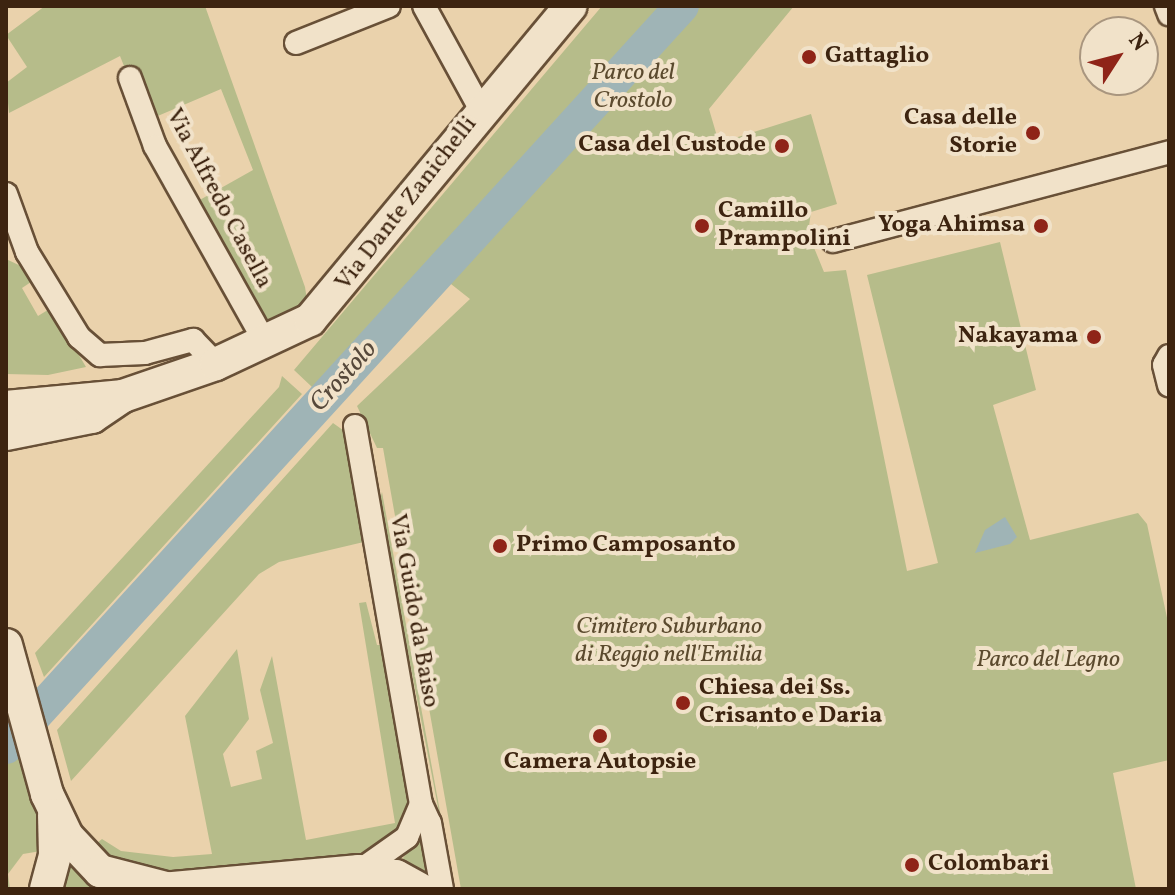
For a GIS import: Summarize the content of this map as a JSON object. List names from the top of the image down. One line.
{"streets":{"street":["Via Alfredo Casella","Via Dante Zanichelli","Via Guido da Baiso"]},"crossings":[["Via Alfredo Casella","Via Dante Zanichelli"]],"water":["Crostolo"],"parks":["Parco del Crostolo","Cimitero Suburbano di Reggio nell'Emilia","Parco del Legno"],"places":["Gattaglio","Casa delle Storie","Casa del Custode","Camillo Prampolini","Yoga Ahimsa","Nakayama","Primo Camposanto","Chiesa dei Ss. Crisanto e Daria","Camera Autopsie","Colombari"],"north":"top right"}
